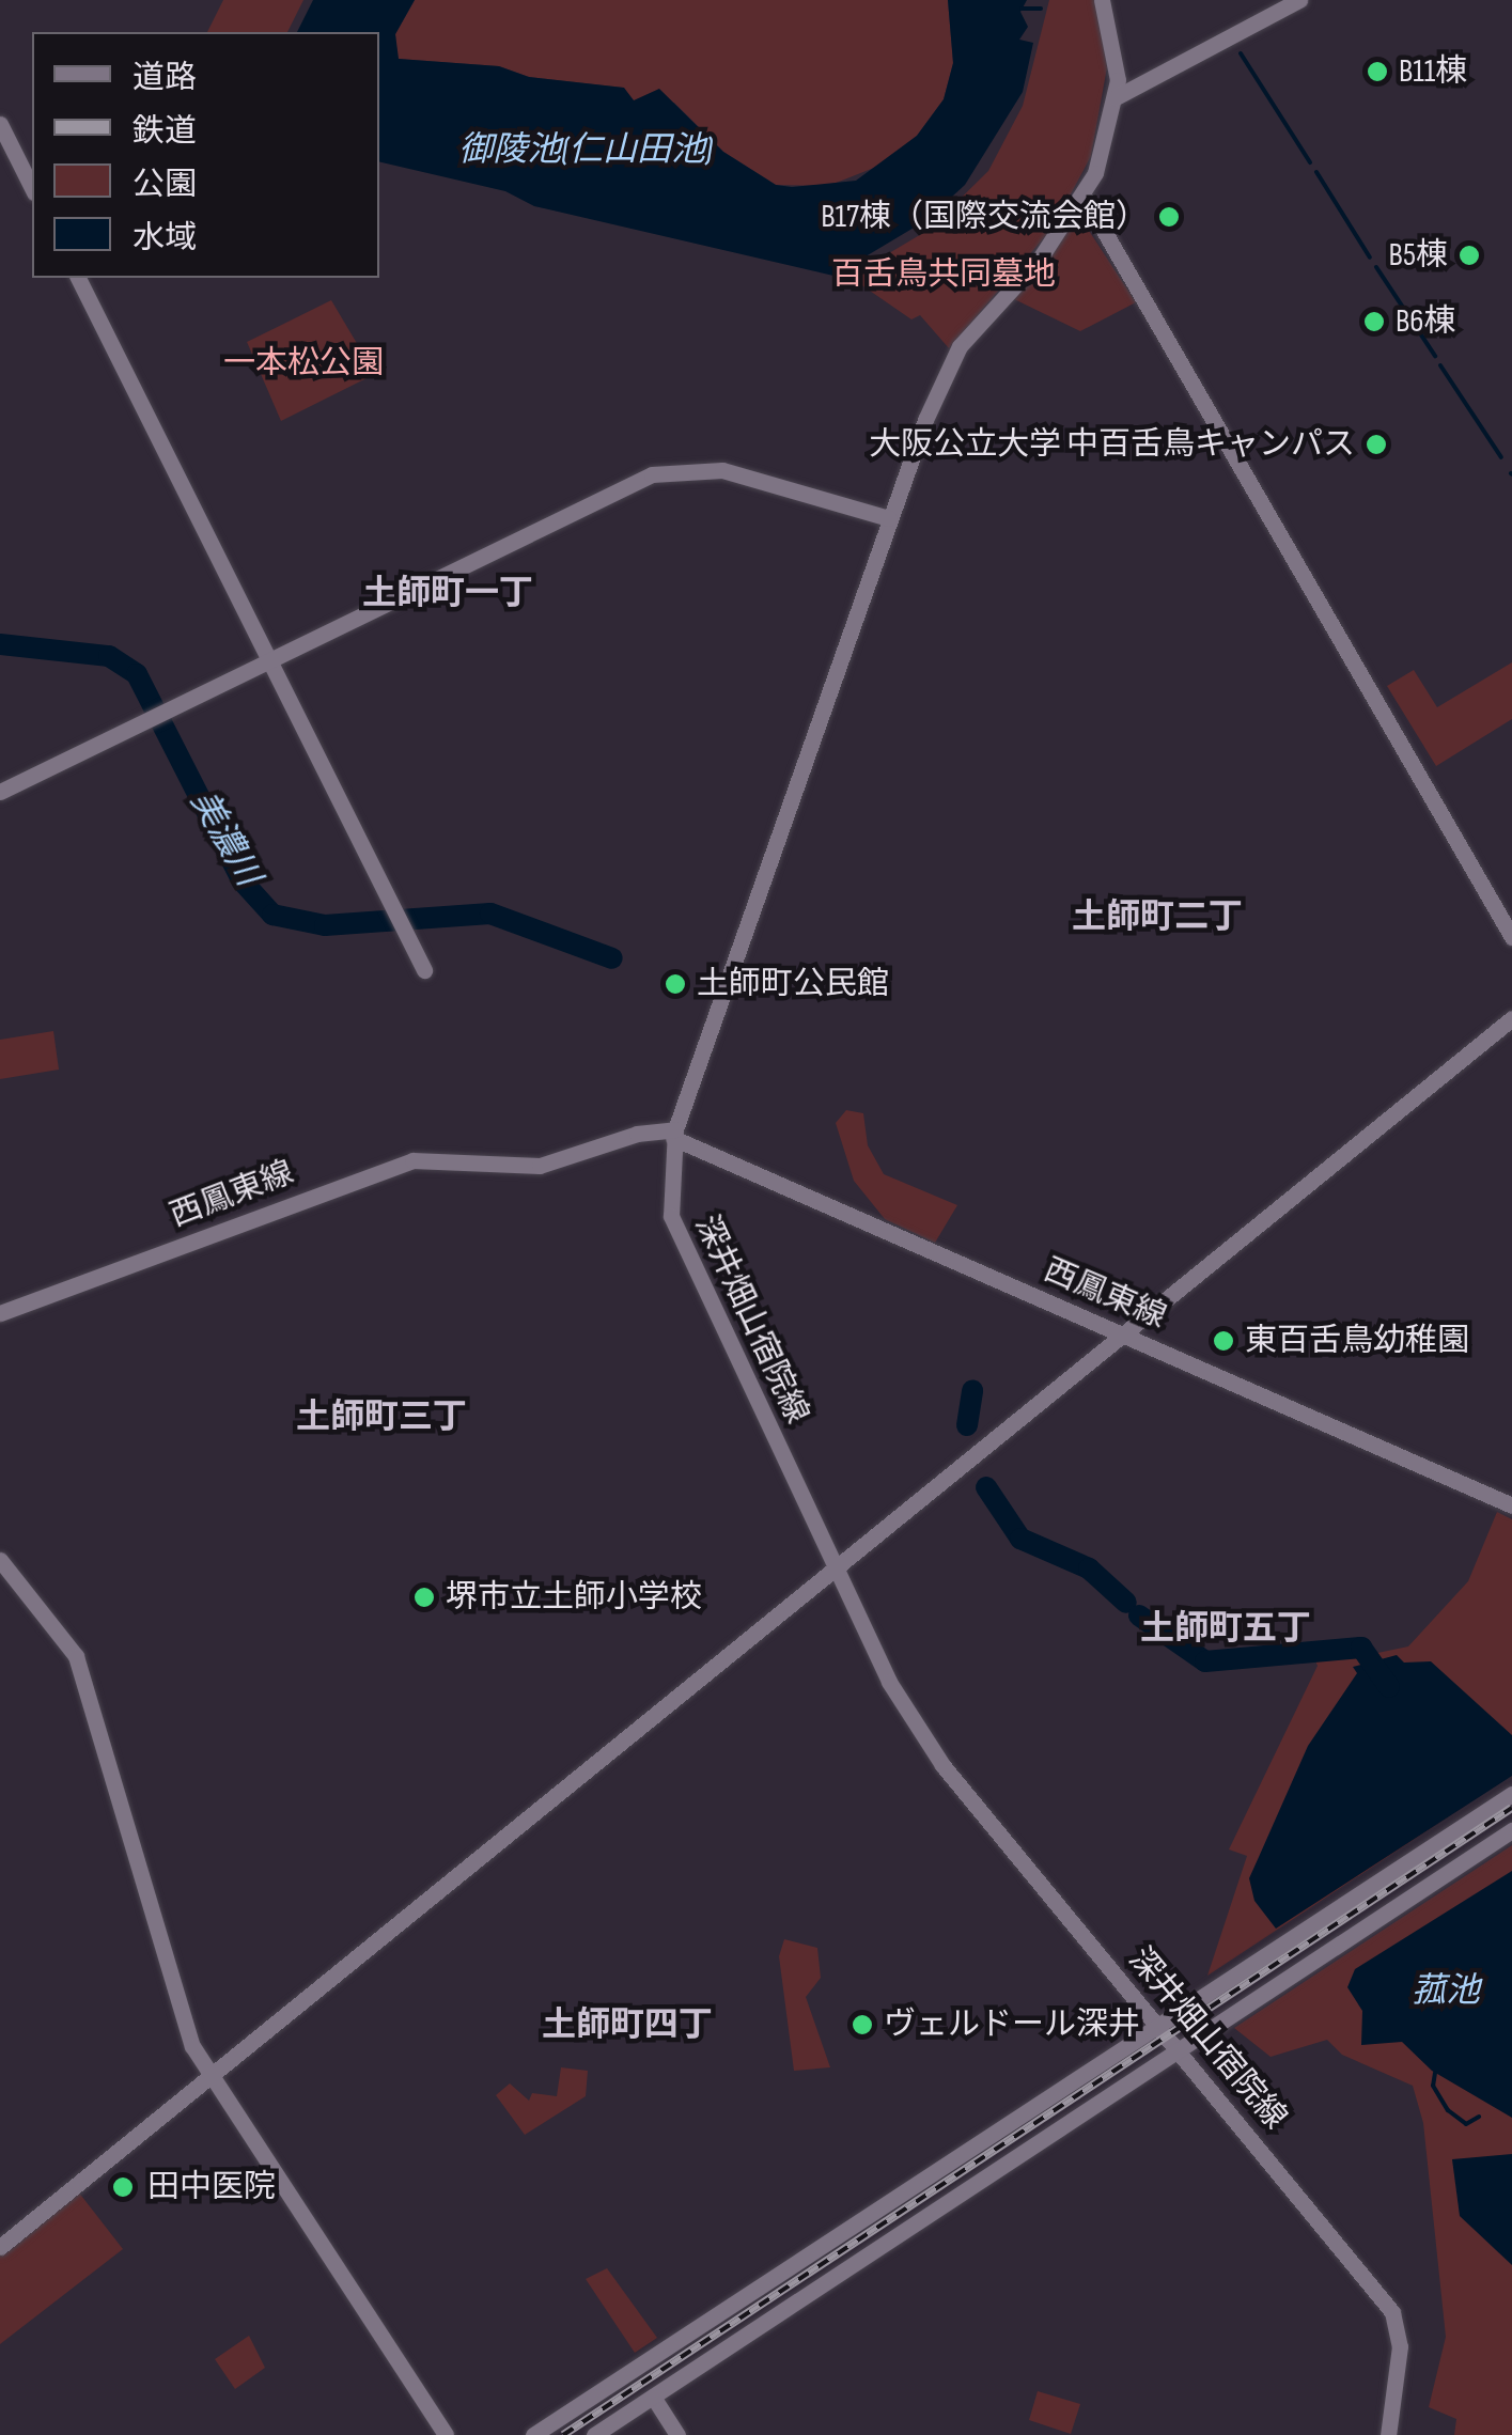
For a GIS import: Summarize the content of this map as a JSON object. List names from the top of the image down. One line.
{"streets":{"street":["西鳳東線","深井畑山宿院線"]},"crossings":[["西鳳東線","深井畑山宿院線"]],"districts":["土師町一丁","土師町二丁","土師町三丁","土師町五丁","土師町四丁"],"water":["御陵池(仁山田池)","美濃川","菰池"],"parks":["百舌鳥共同墓地","一本松公園"],"places":["B11棟","B17棟（国際交流会館）","B5棟","B6棟","大阪公立大学 中百舌鳥キャンパス","土師町公民館","東百舌鳥幼稚園","堺市立土師小学校","ヴェルドール深井","田中医院"],"legend":["道路","鉄道","公園","水域"]}
